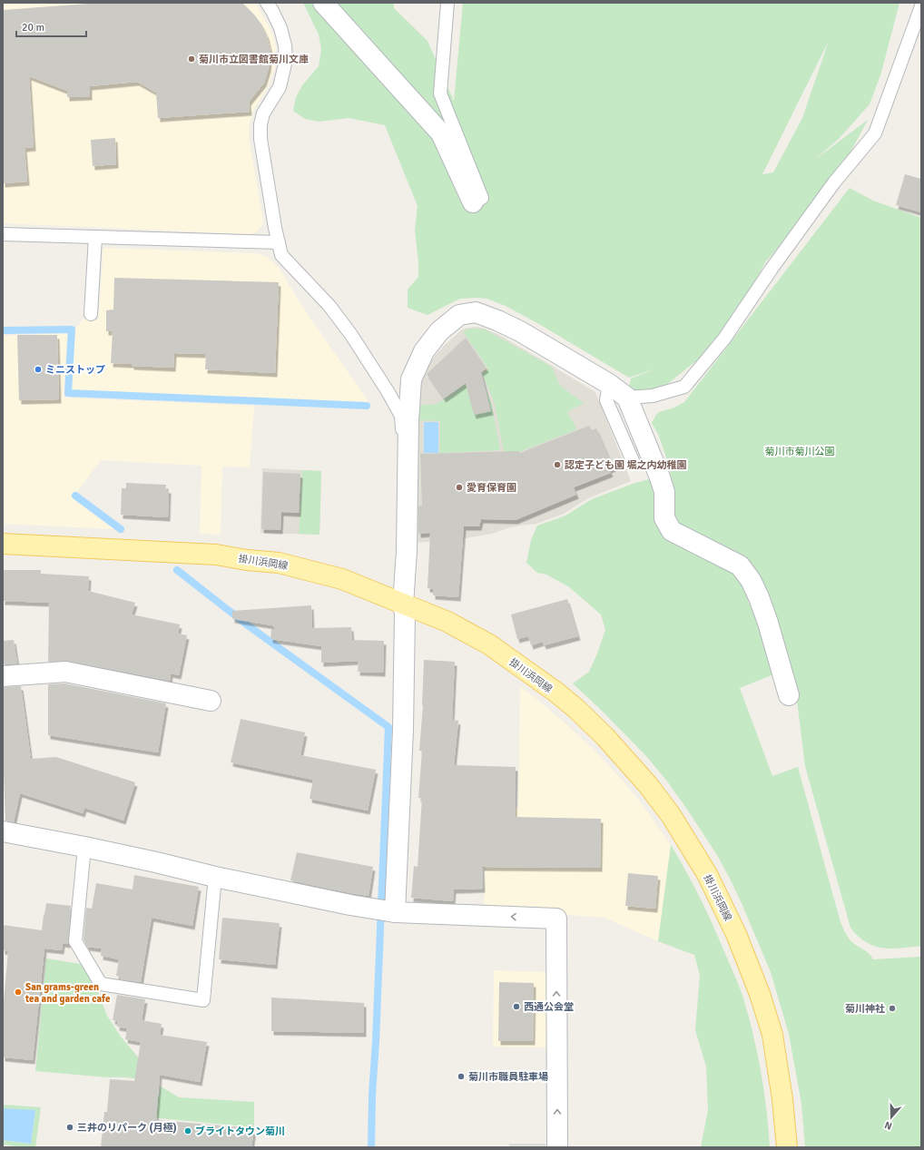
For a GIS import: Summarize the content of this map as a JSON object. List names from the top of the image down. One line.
{"streets":{"main road":["掛川浜岡線"]},"parks":["菊川市菊川公園"],"places":["菊川市立図書館菊川文庫","ミニストップ","認定子ども園 堀之内幼稚園","愛育保育園","San grams-green tea and garden cafe","西通公会堂","菊川神社","菊川市職員駐車場","三井のリパーク (月極)","ブライトタウン菊川"],"scale_bar":"20 m","north":"bottom"}
